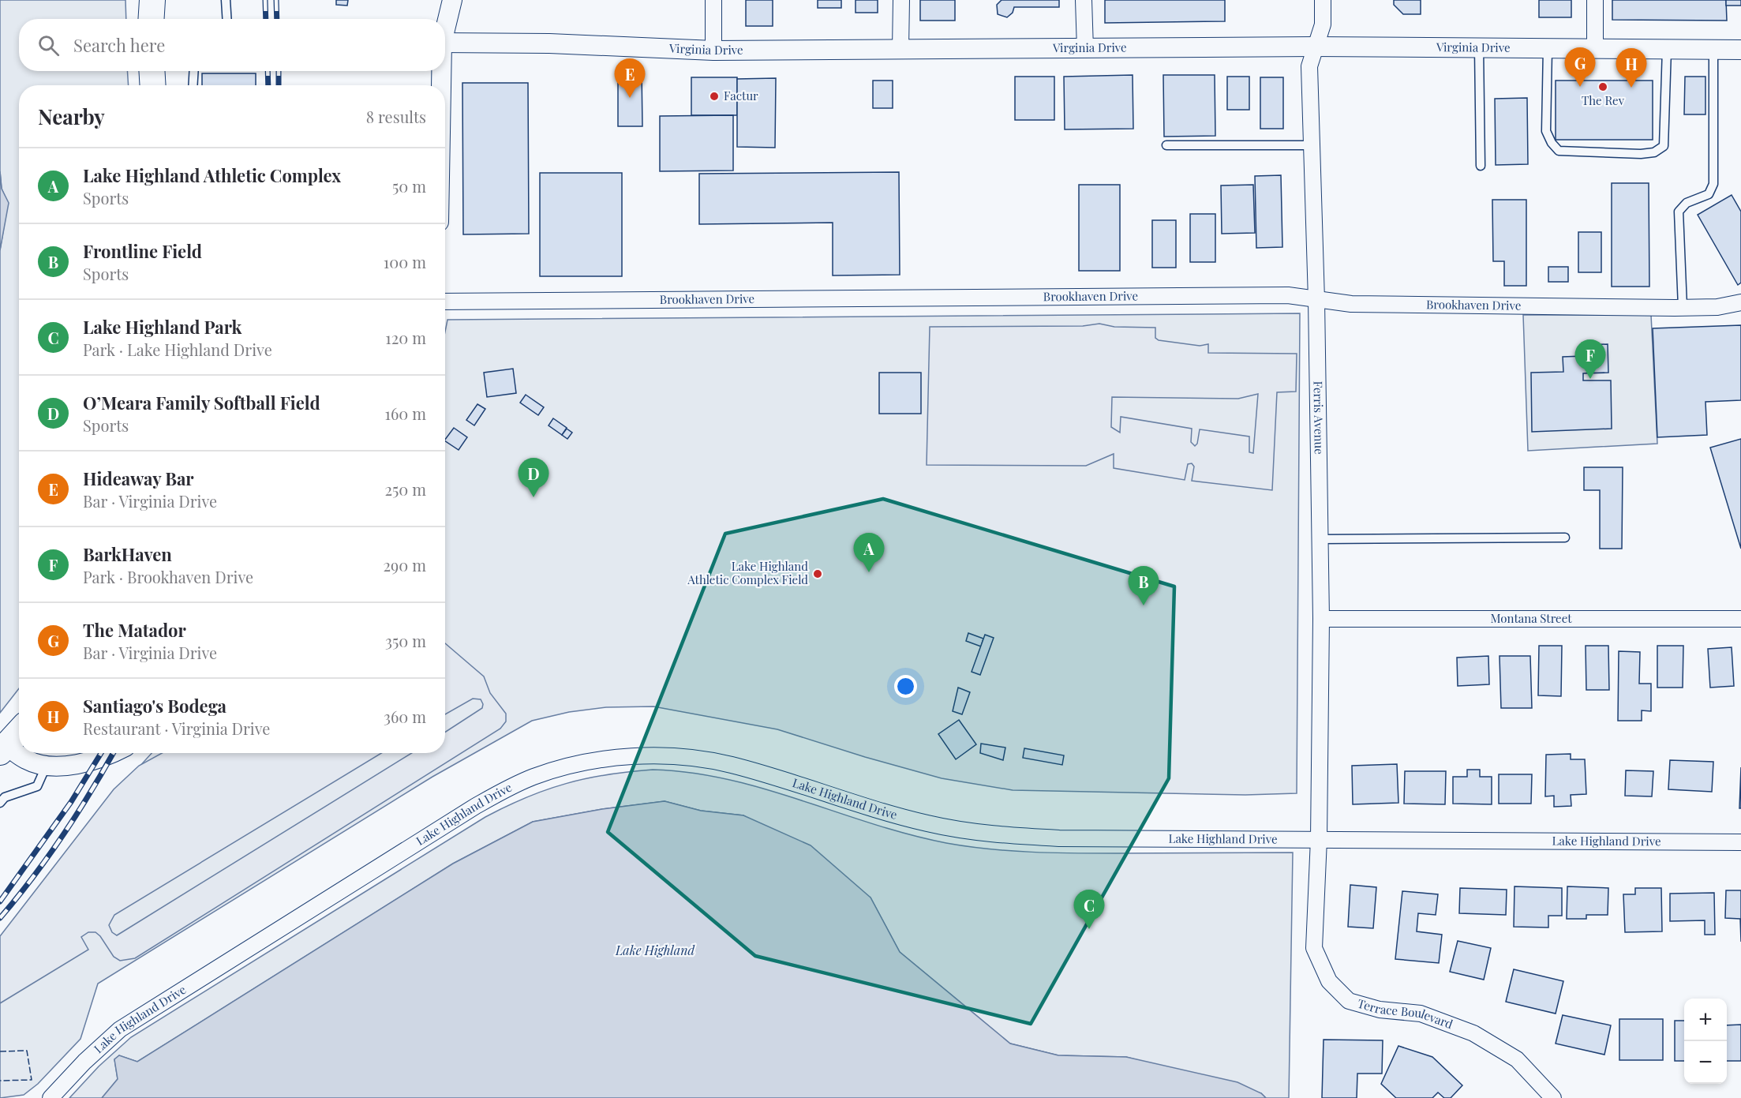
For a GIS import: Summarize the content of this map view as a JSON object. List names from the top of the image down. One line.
{"streets":{"street":["Virginia Drive","Brookhaven Drive","Ferris Avenue","Montana Street","Lake Highland Drive","Terrace Boulevard"]},"crossings":[["Virginia Drive","Ferris Avenue"],["Brookhaven Drive","Ferris Avenue"],["Ferris Avenue","Montana Street"],["Ferris Avenue","Lake Highland Drive"],["Ferris Avenue","Terrace Boulevard"],["Lake Highland Drive","Terrace Boulevard"]],"water":["Lake Highland"],"places":["The Rev","Factur","Lake Highland Athletic Complex Field"],"page":{"search":"Search here","pins":["G","H","E","F","D","A","B","C"],"heading":["Nearby","8 results"],"list":[{"mark":"A","name":"Lake Highland Athletic Complex","note":"Sports","value":"50 m"},{"mark":"B","name":"Frontline Field","note":"Sports","value":"100 m"},{"mark":"C","name":"Lake Highland Park","note":"Park · Lake Highland Drive","value":"120 m"},{"mark":"D","name":"O’Meara Family Softball Field","note":"Sports","value":"160 m"},{"mark":"E","name":"Hideaway Bar","note":"Bar · Virginia Drive","value":"250 m"},{"mark":"F","name":"BarkHaven","note":"Park · Brookhaven Drive","value":"290 m"},{"mark":"G","name":"The Matador","note":"Bar · Virginia Drive","value":"350 m"},{"mark":"H","name":"Santiago's Bodega","note":"Restaurant · Virginia Drive","value":"360 m"}],"map_buttons":["+","−"]}}
